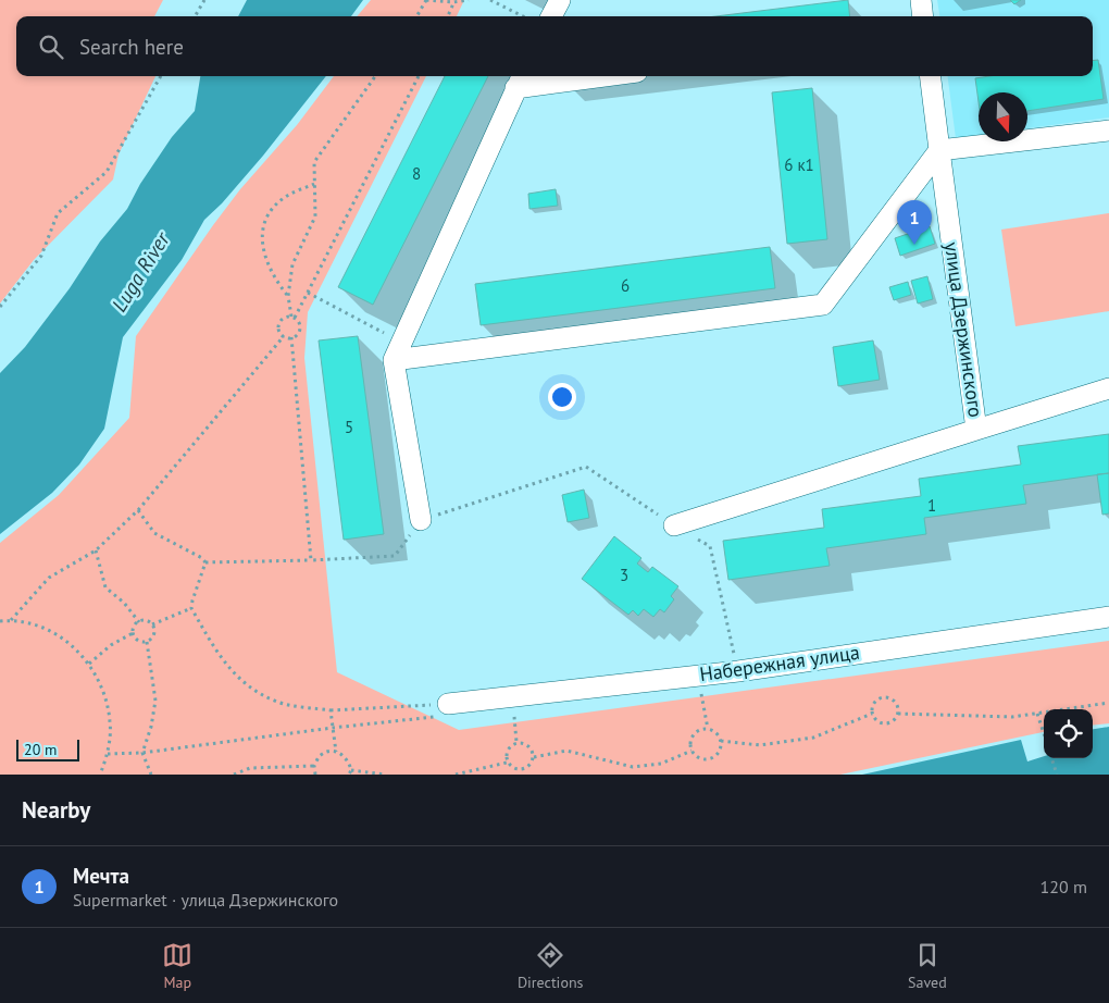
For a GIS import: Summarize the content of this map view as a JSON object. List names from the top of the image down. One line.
{"streets":{"street":["улица Дзержинского","Набережная улица"]},"water":["Luga River"],"house_numbers":["6 к1","8","6","5","1","3"],"scale_bar":"20 m","north":"bottom","page":{"search":"Search here","pins":"1","scale":"20 m","heading":"Nearby","list":[{"mark":"1","name":"Мечта","note":"Supermarket · улица Дзержинского","value":"120 m"}],"nav":["Map","Directions","Saved"]}}
